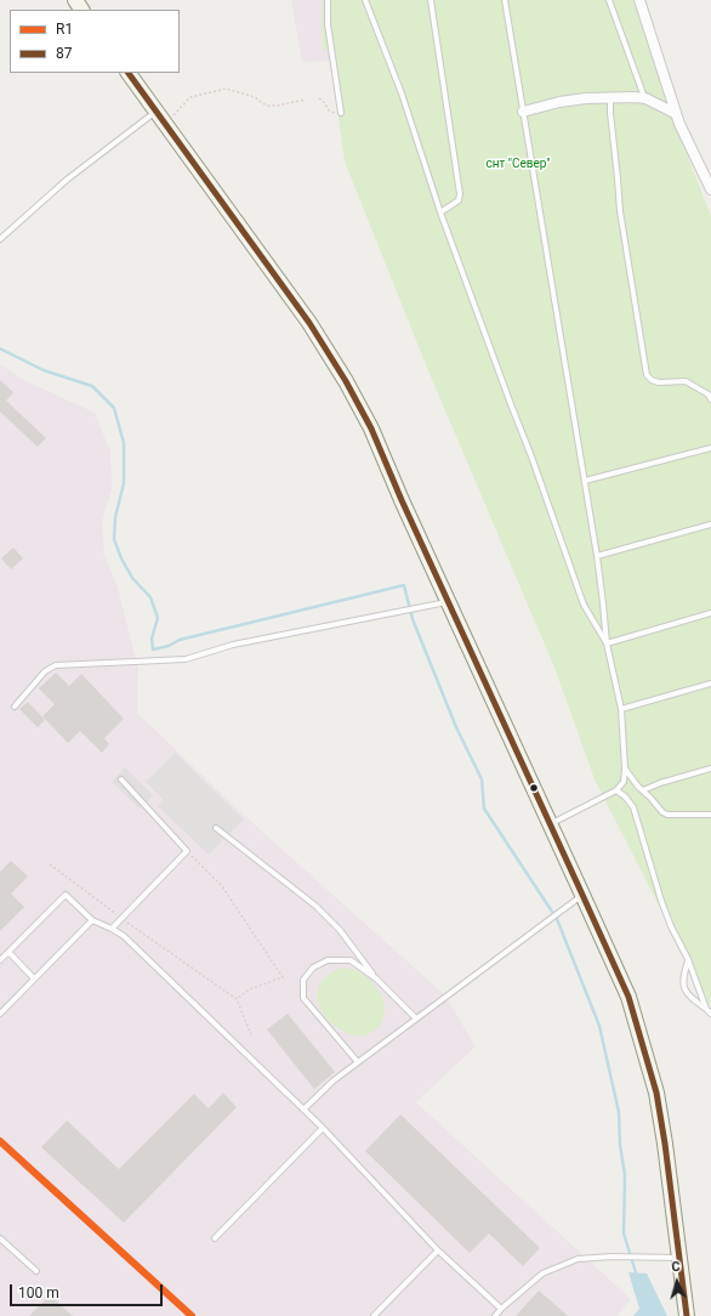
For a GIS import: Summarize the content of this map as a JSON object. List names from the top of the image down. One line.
{"parks":["снт \"Север\""],"lines":["transit line 87","transit line R1"],"legend":["R1","87"],"scale_bar":"100 m","north":"top"}
